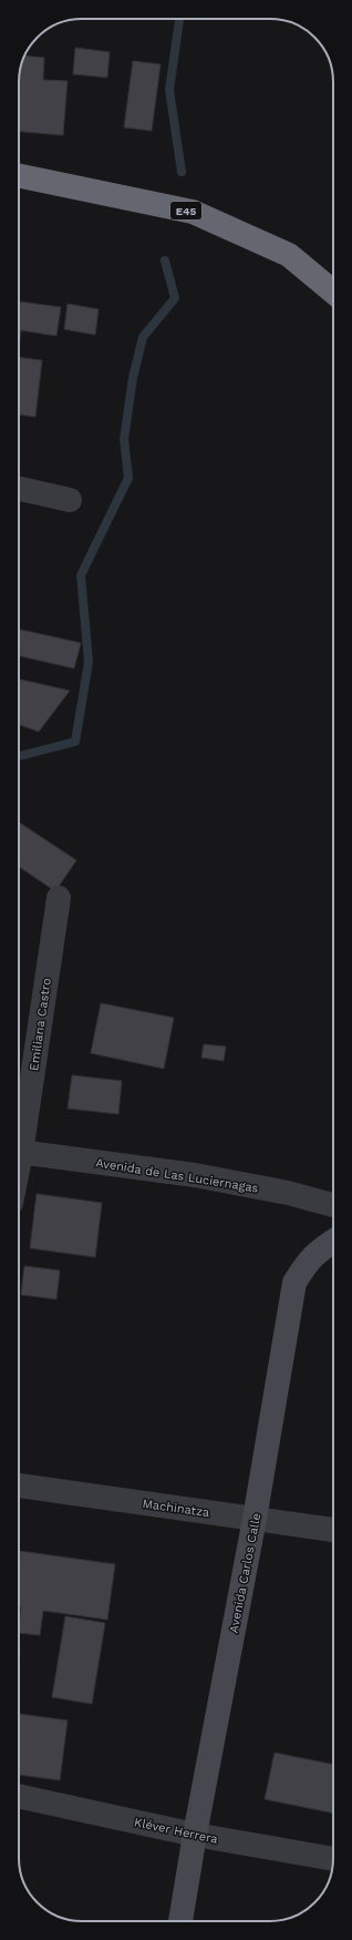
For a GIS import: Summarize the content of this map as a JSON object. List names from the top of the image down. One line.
{"streets":{"highway":["E45"],"street":["Emiliana Castro","Avenida de Las Luciernagas","Machinatza","Avenida Carlos Calle","Kléver Herrera"]},"crossings":[["Machinatza","Avenida Carlos Calle"],["Avenida Carlos Calle","Kléver Herrera"]]}
